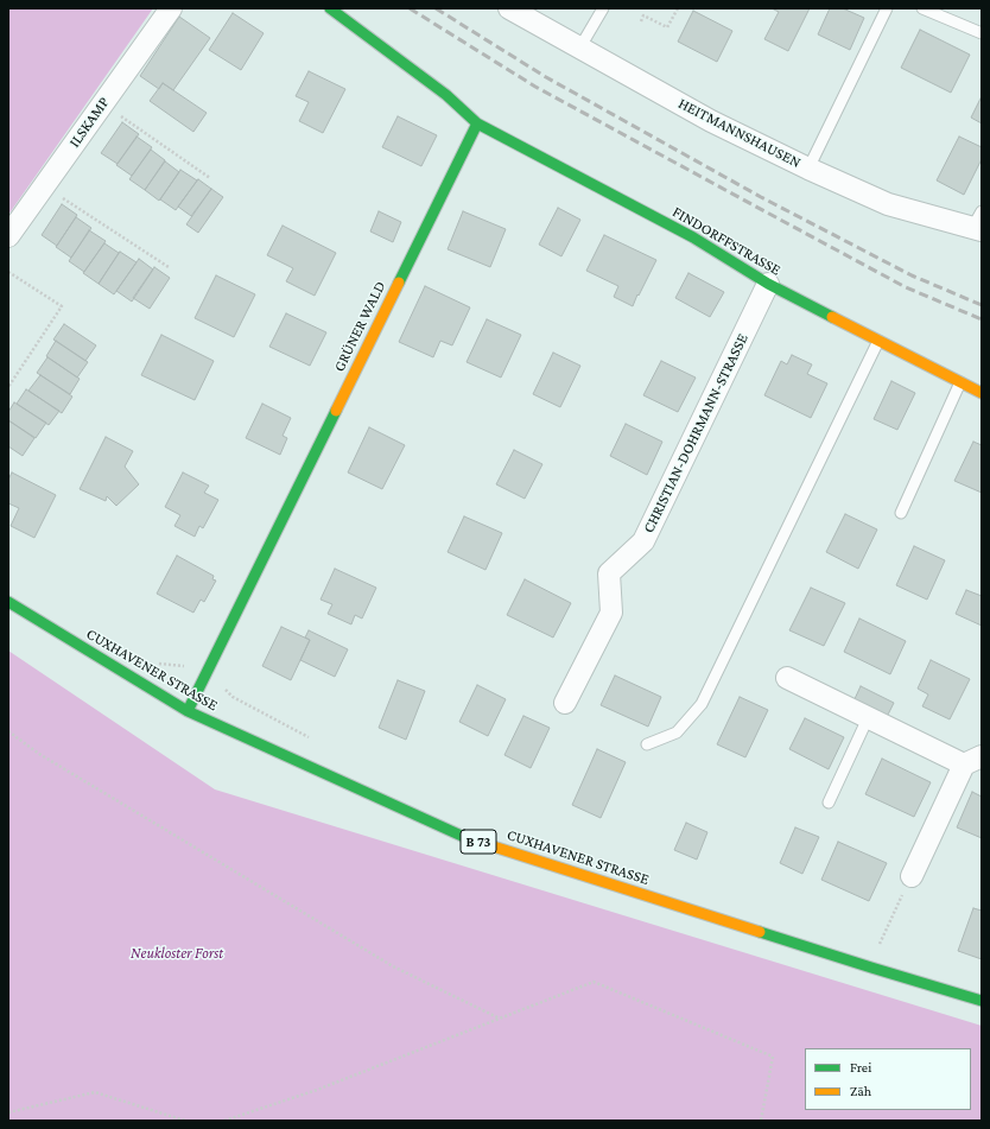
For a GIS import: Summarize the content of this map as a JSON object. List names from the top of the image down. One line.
{"streets":{"street":["ILSKAMP","HEITMANNSHAUSEN","FINDORFFSTRASSE","GRÜNER WALD","CHRISTIAN-DOHRMANN-STRASSE","CUXHAVENER STRASSE","B 73"]},"crossings":[["FINDORFFSTRASSE","GRÜNER WALD"],["FINDORFFSTRASSE","CHRISTIAN-DOHRMANN-STRASSE"],["GRÜNER WALD","CUXHAVENER STRASSE"]],"parks":["Neukloster Forst"],"legend":["Frei","Zäh"]}
